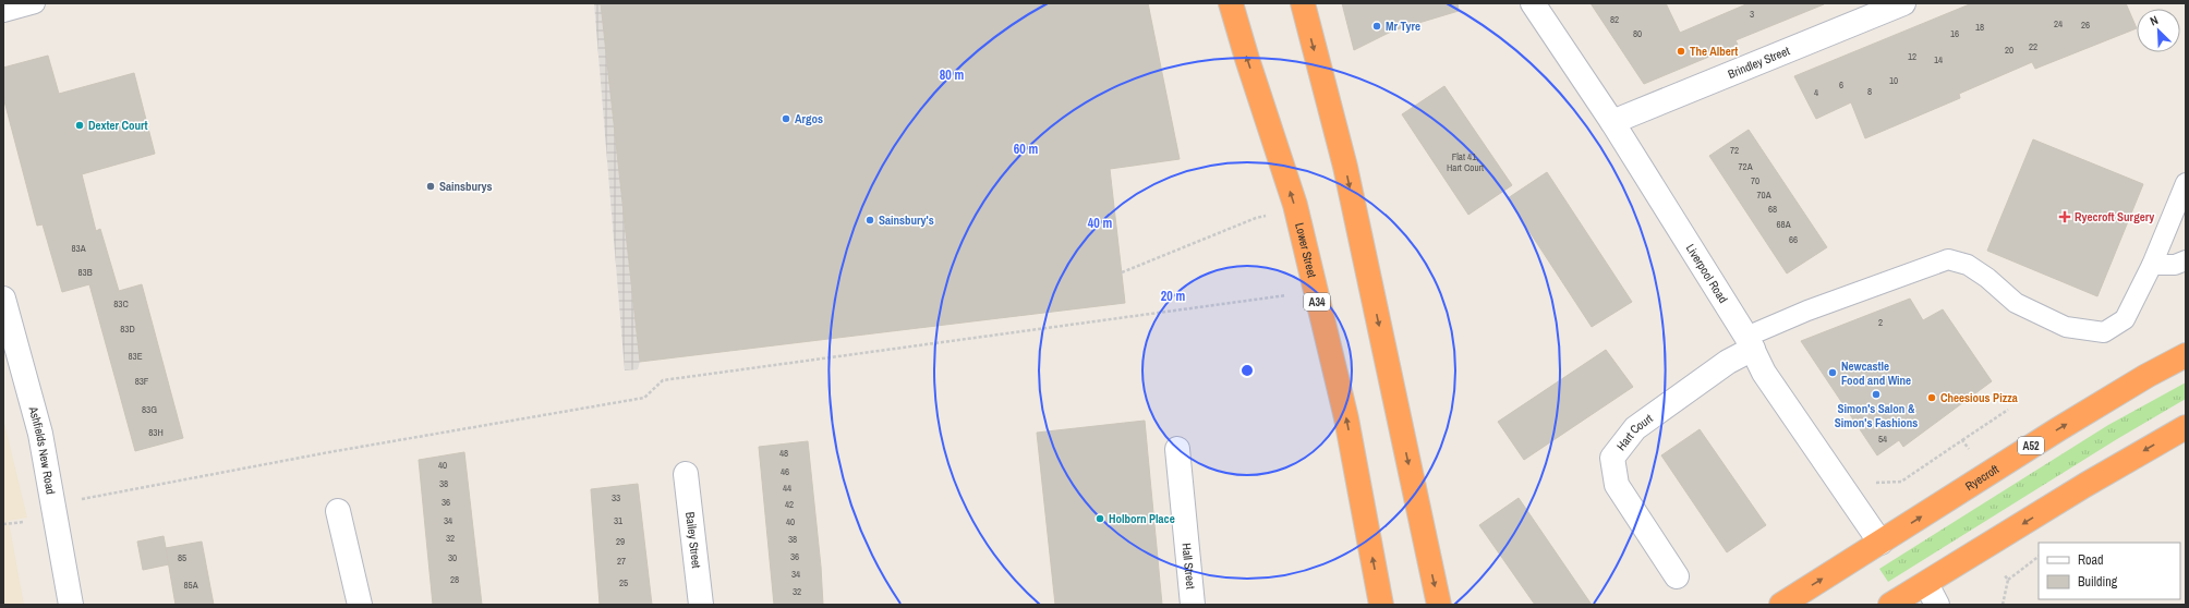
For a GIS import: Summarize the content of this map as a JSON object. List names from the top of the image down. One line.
{"streets":{"highway":["Lower Street","A34","A52","Ryecroft"],"street":["Brindley Street","Liverpool Road","Hart Court","Ashfields New Road","Bailey Street","Hall Street"]},"crossings":[["Brindley Street","Liverpool Road"],["Liverpool Road","Hart Court"],["Liverpool Road","Ryecroft"]],"places":{"other":["Mr Tyre","The Albert","Argos","Dexter Court","Sainsburys","Sainsbury's","Newcastle Food and Wine","Simon's Salon & Simon's Fashions","Cheesious Pizza","Holborn Place"],"health":["Ryecroft Surgery"]},"house_numbers":["3","82","24","26","18","80","16","22","20","12","14","10","6","8","4","72","Flat 41, Hart Court","72A","70","70A","68","68A","66","83A","83B","83C","2","83D","83E","83F","83G","83H","54","48","40","46","38","44","33","36","42","34","31","40","32","38","29","36","85","30","27","34","28","25","85A","32"],"legend":["Road","Building"],"north":"top left","rings":["80 m","60 m","40 m","20 m"]}
